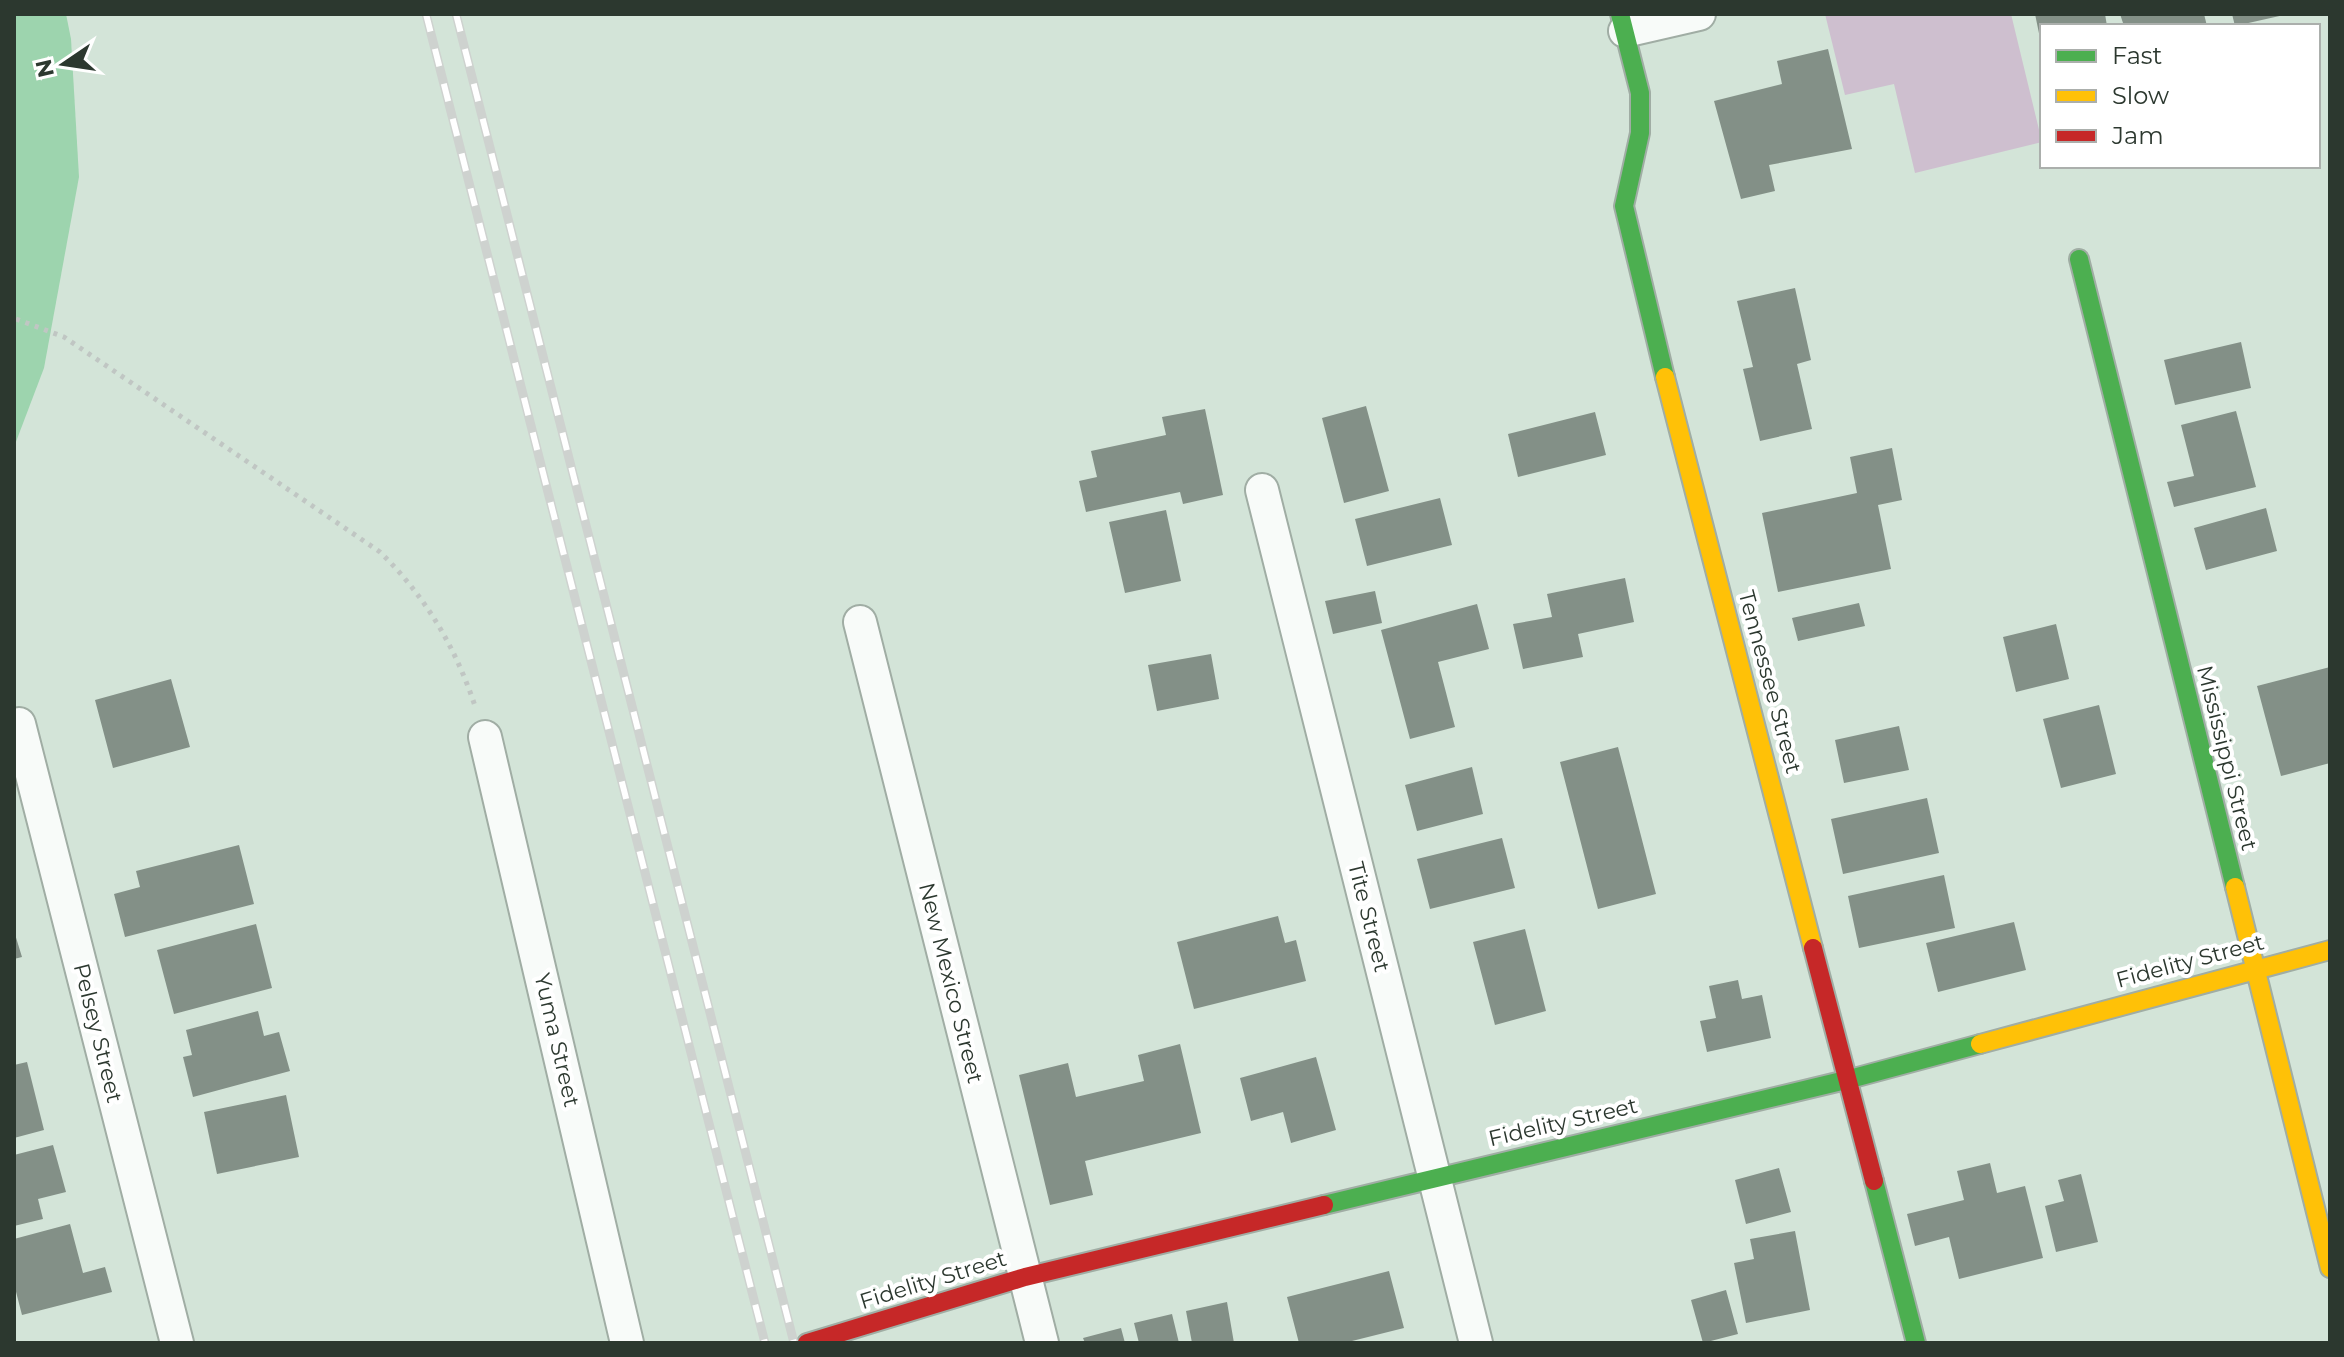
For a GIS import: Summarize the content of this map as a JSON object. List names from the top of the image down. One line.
{"streets":{"street":["Tennessee Street","Mississippi Street","Tite Street","Fidelity Street","New Mexico Street","Pelsey Street","Yuma Street"]},"crossings":[["Tennessee Street","Fidelity Street"],["Mississippi Street","Fidelity Street"],["Tite Street","Fidelity Street"],["Fidelity Street","New Mexico Street"]],"legend":["Fast","Slow","Jam"],"north":"left"}
